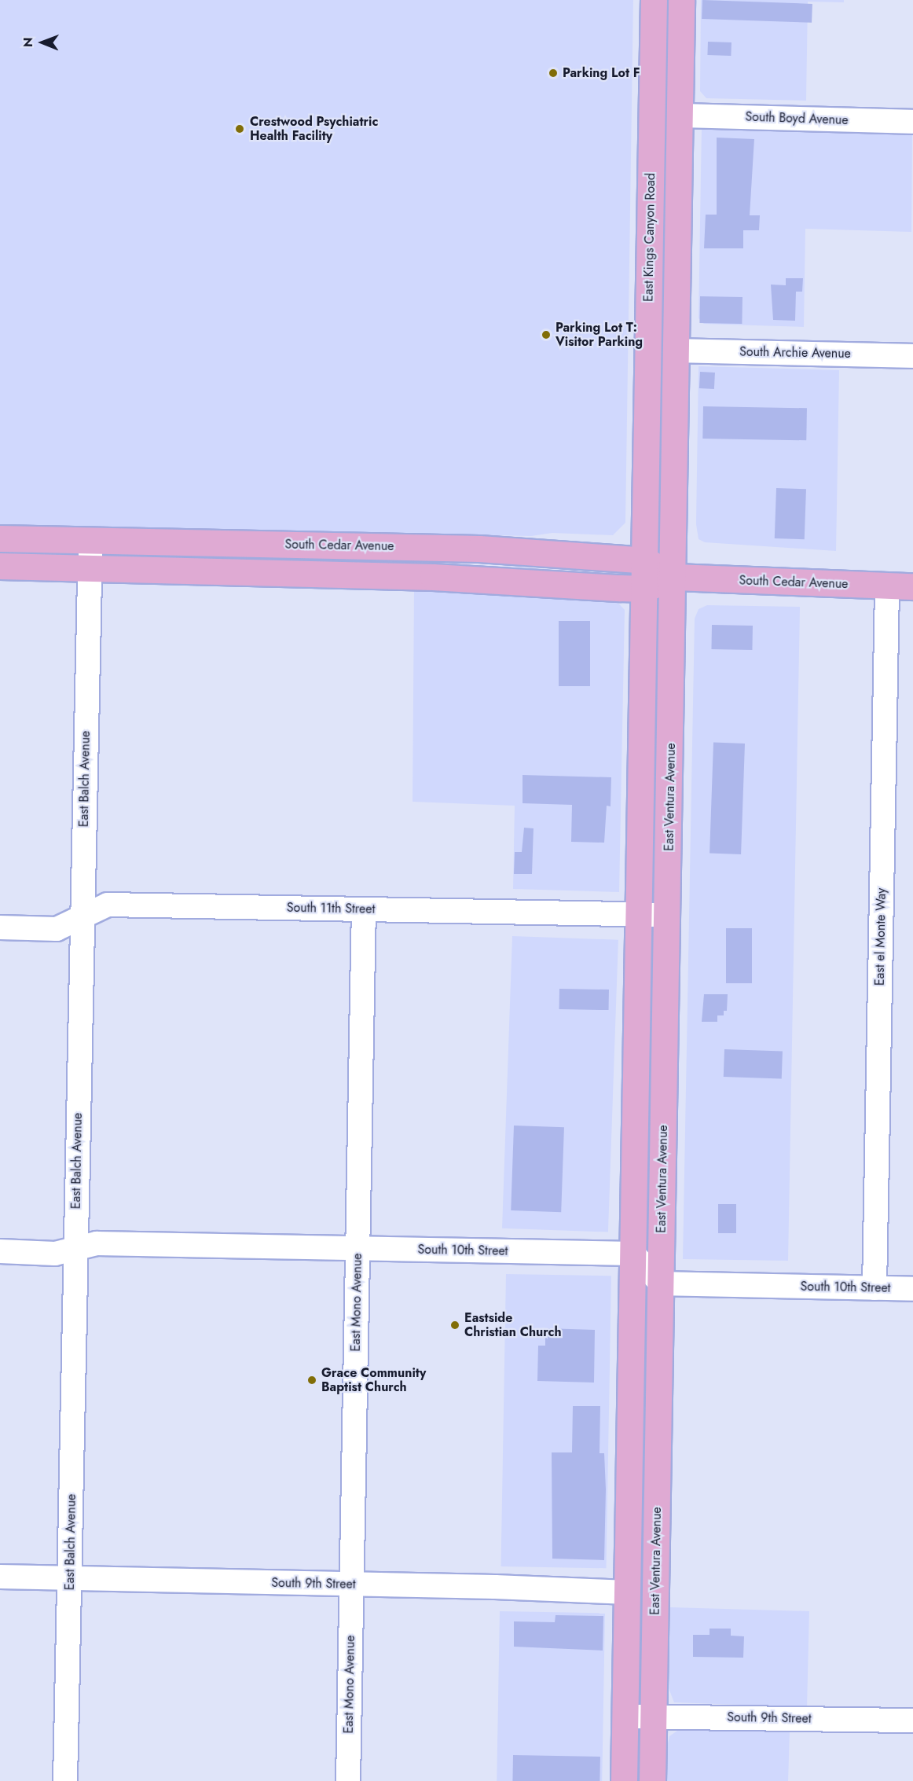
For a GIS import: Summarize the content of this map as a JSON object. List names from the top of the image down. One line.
{"streets":{"main road":["East Kings Canyon Road","South Cedar Avenue","East Ventura Avenue"],"street":["South Boyd Avenue","South Archie Avenue","East Balch Avenue","South 11th Street","East el Monte Way","South 10th Street","East Mono Avenue","South 9th Street"]},"crossings":[["East Kings Canyon Road","South Cedar Avenue"],["South Cedar Avenue","East Balch Avenue"],["South Cedar Avenue","East Ventura Avenue"],["South Cedar Avenue","East el Monte Way"],["East Balch Avenue","South 11th Street"],["East Balch Avenue","South 10th Street"],["East Balch Avenue","South 9th Street"],["East Ventura Avenue","South 11th Street"],["East Ventura Avenue","South 10th Street"],["East Ventura Avenue","South 9th Street"],["South 11th Street","East Mono Avenue"],["East el Monte Way","South 10th Street"],["South 10th Street","East Mono Avenue"],["East Mono Avenue","South 9th Street"]],"places":["Parking Lot F","Crestwood Psychiatric Health Facility","Parking Lot T: Visitor Parking","Eastside Christian Church","Grace Community Baptist Church"],"north":"left"}
